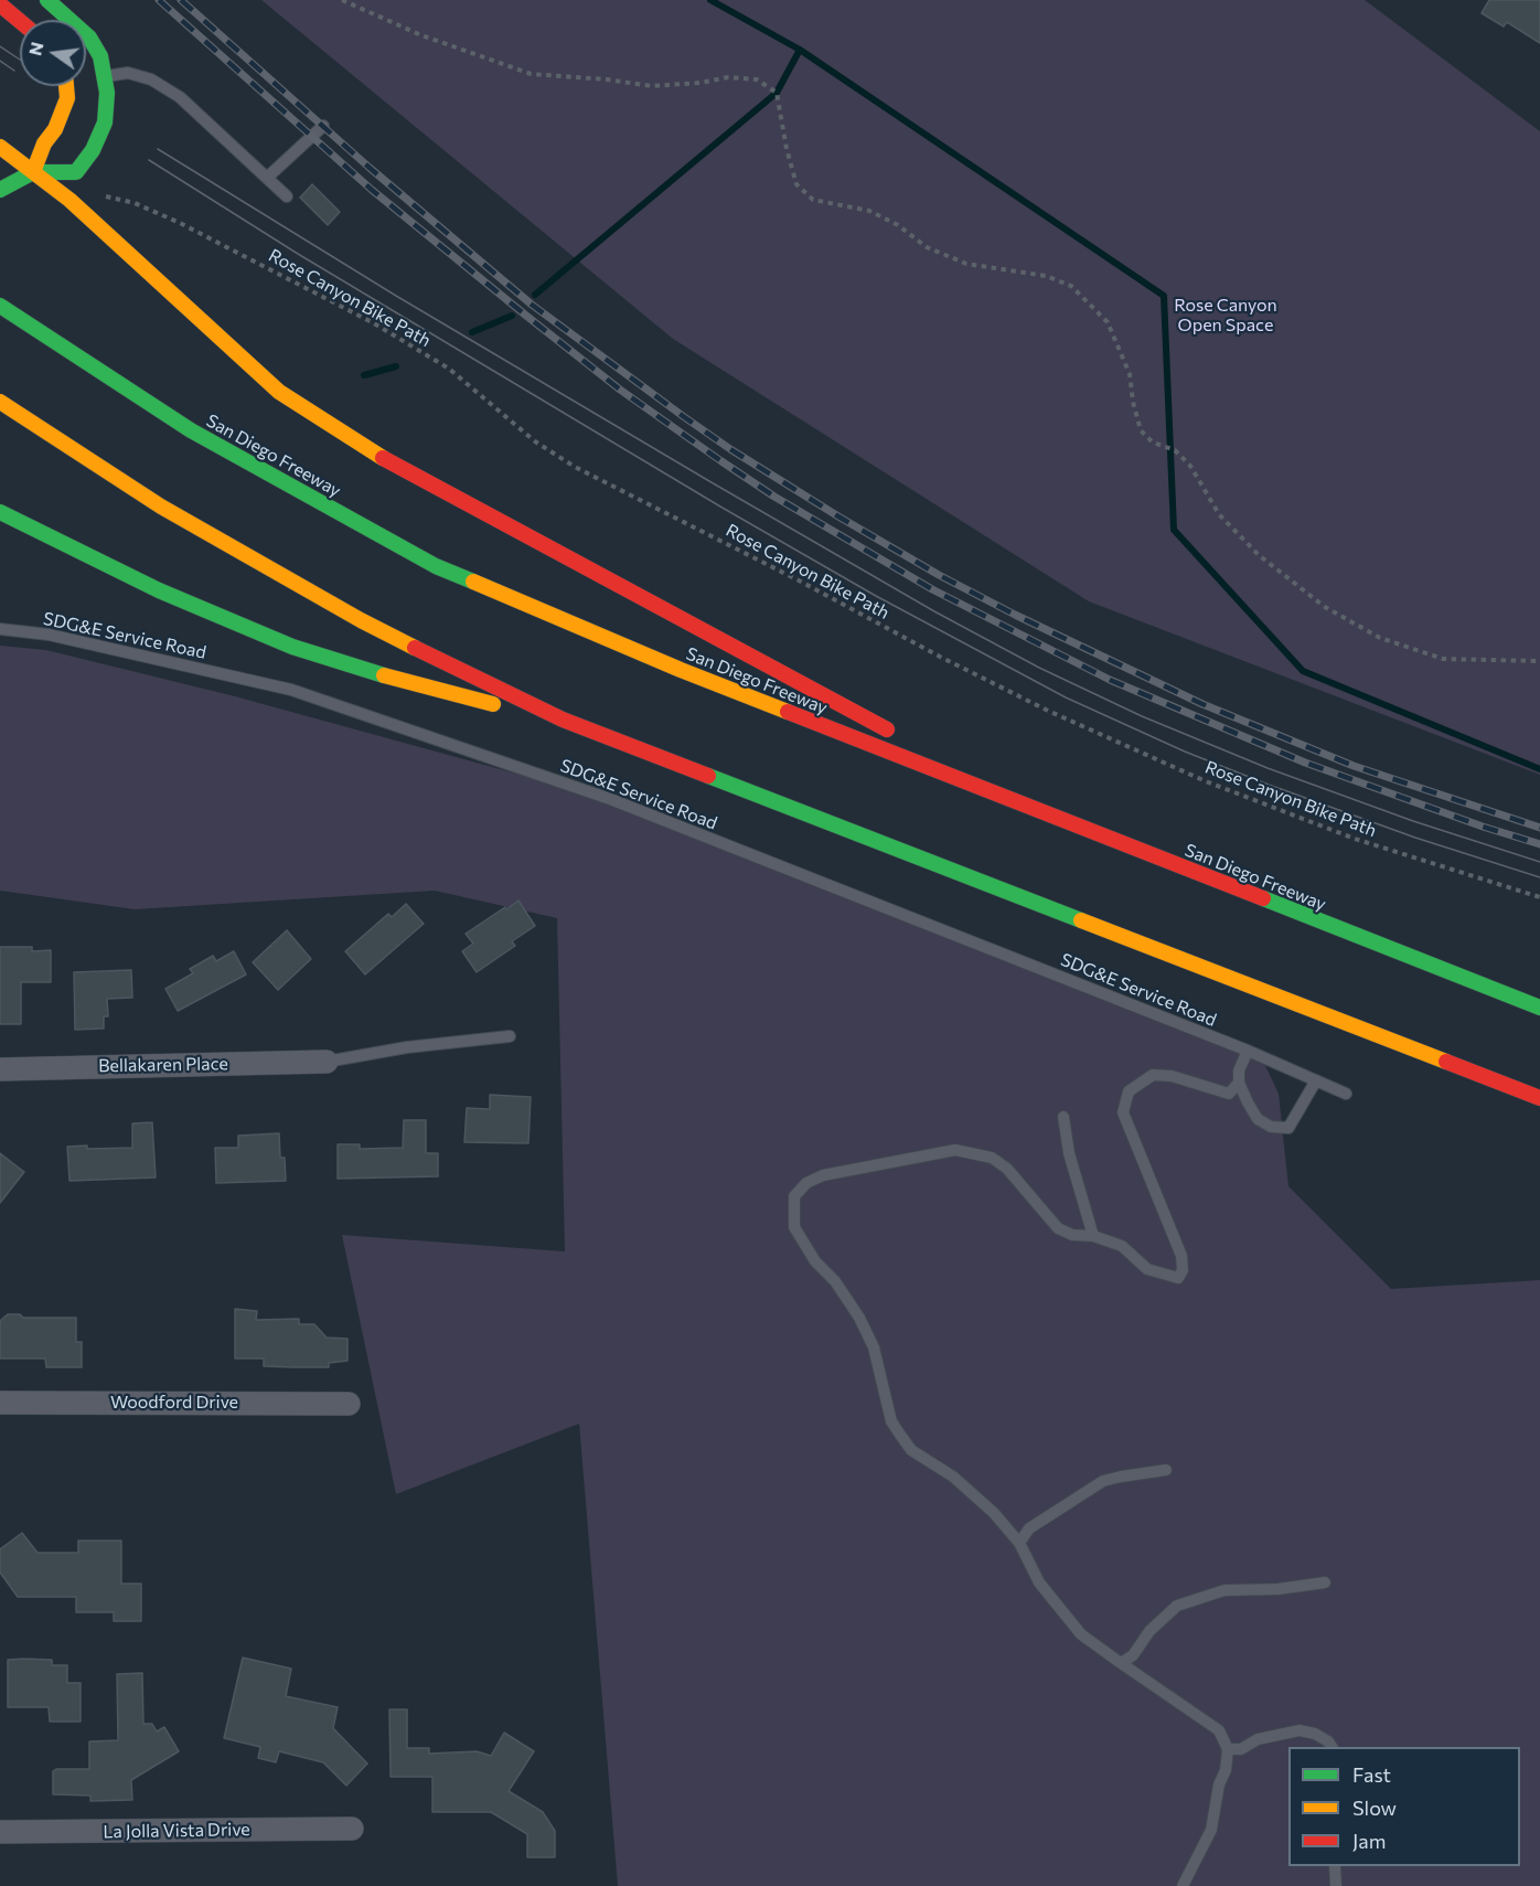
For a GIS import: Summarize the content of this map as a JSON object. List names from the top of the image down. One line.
{"streets":{"main road":["San Diego Freeway"],"street":["Bellakaren Place","Woodford Drive","La Jolla Vista Drive"],"lane":["SDG&E Service Road"],"path":["Rose Canyon Bike Path"]},"parks":["Rose Canyon Open Space"],"legend":["Fast","Slow","Jam"],"north":"left"}
